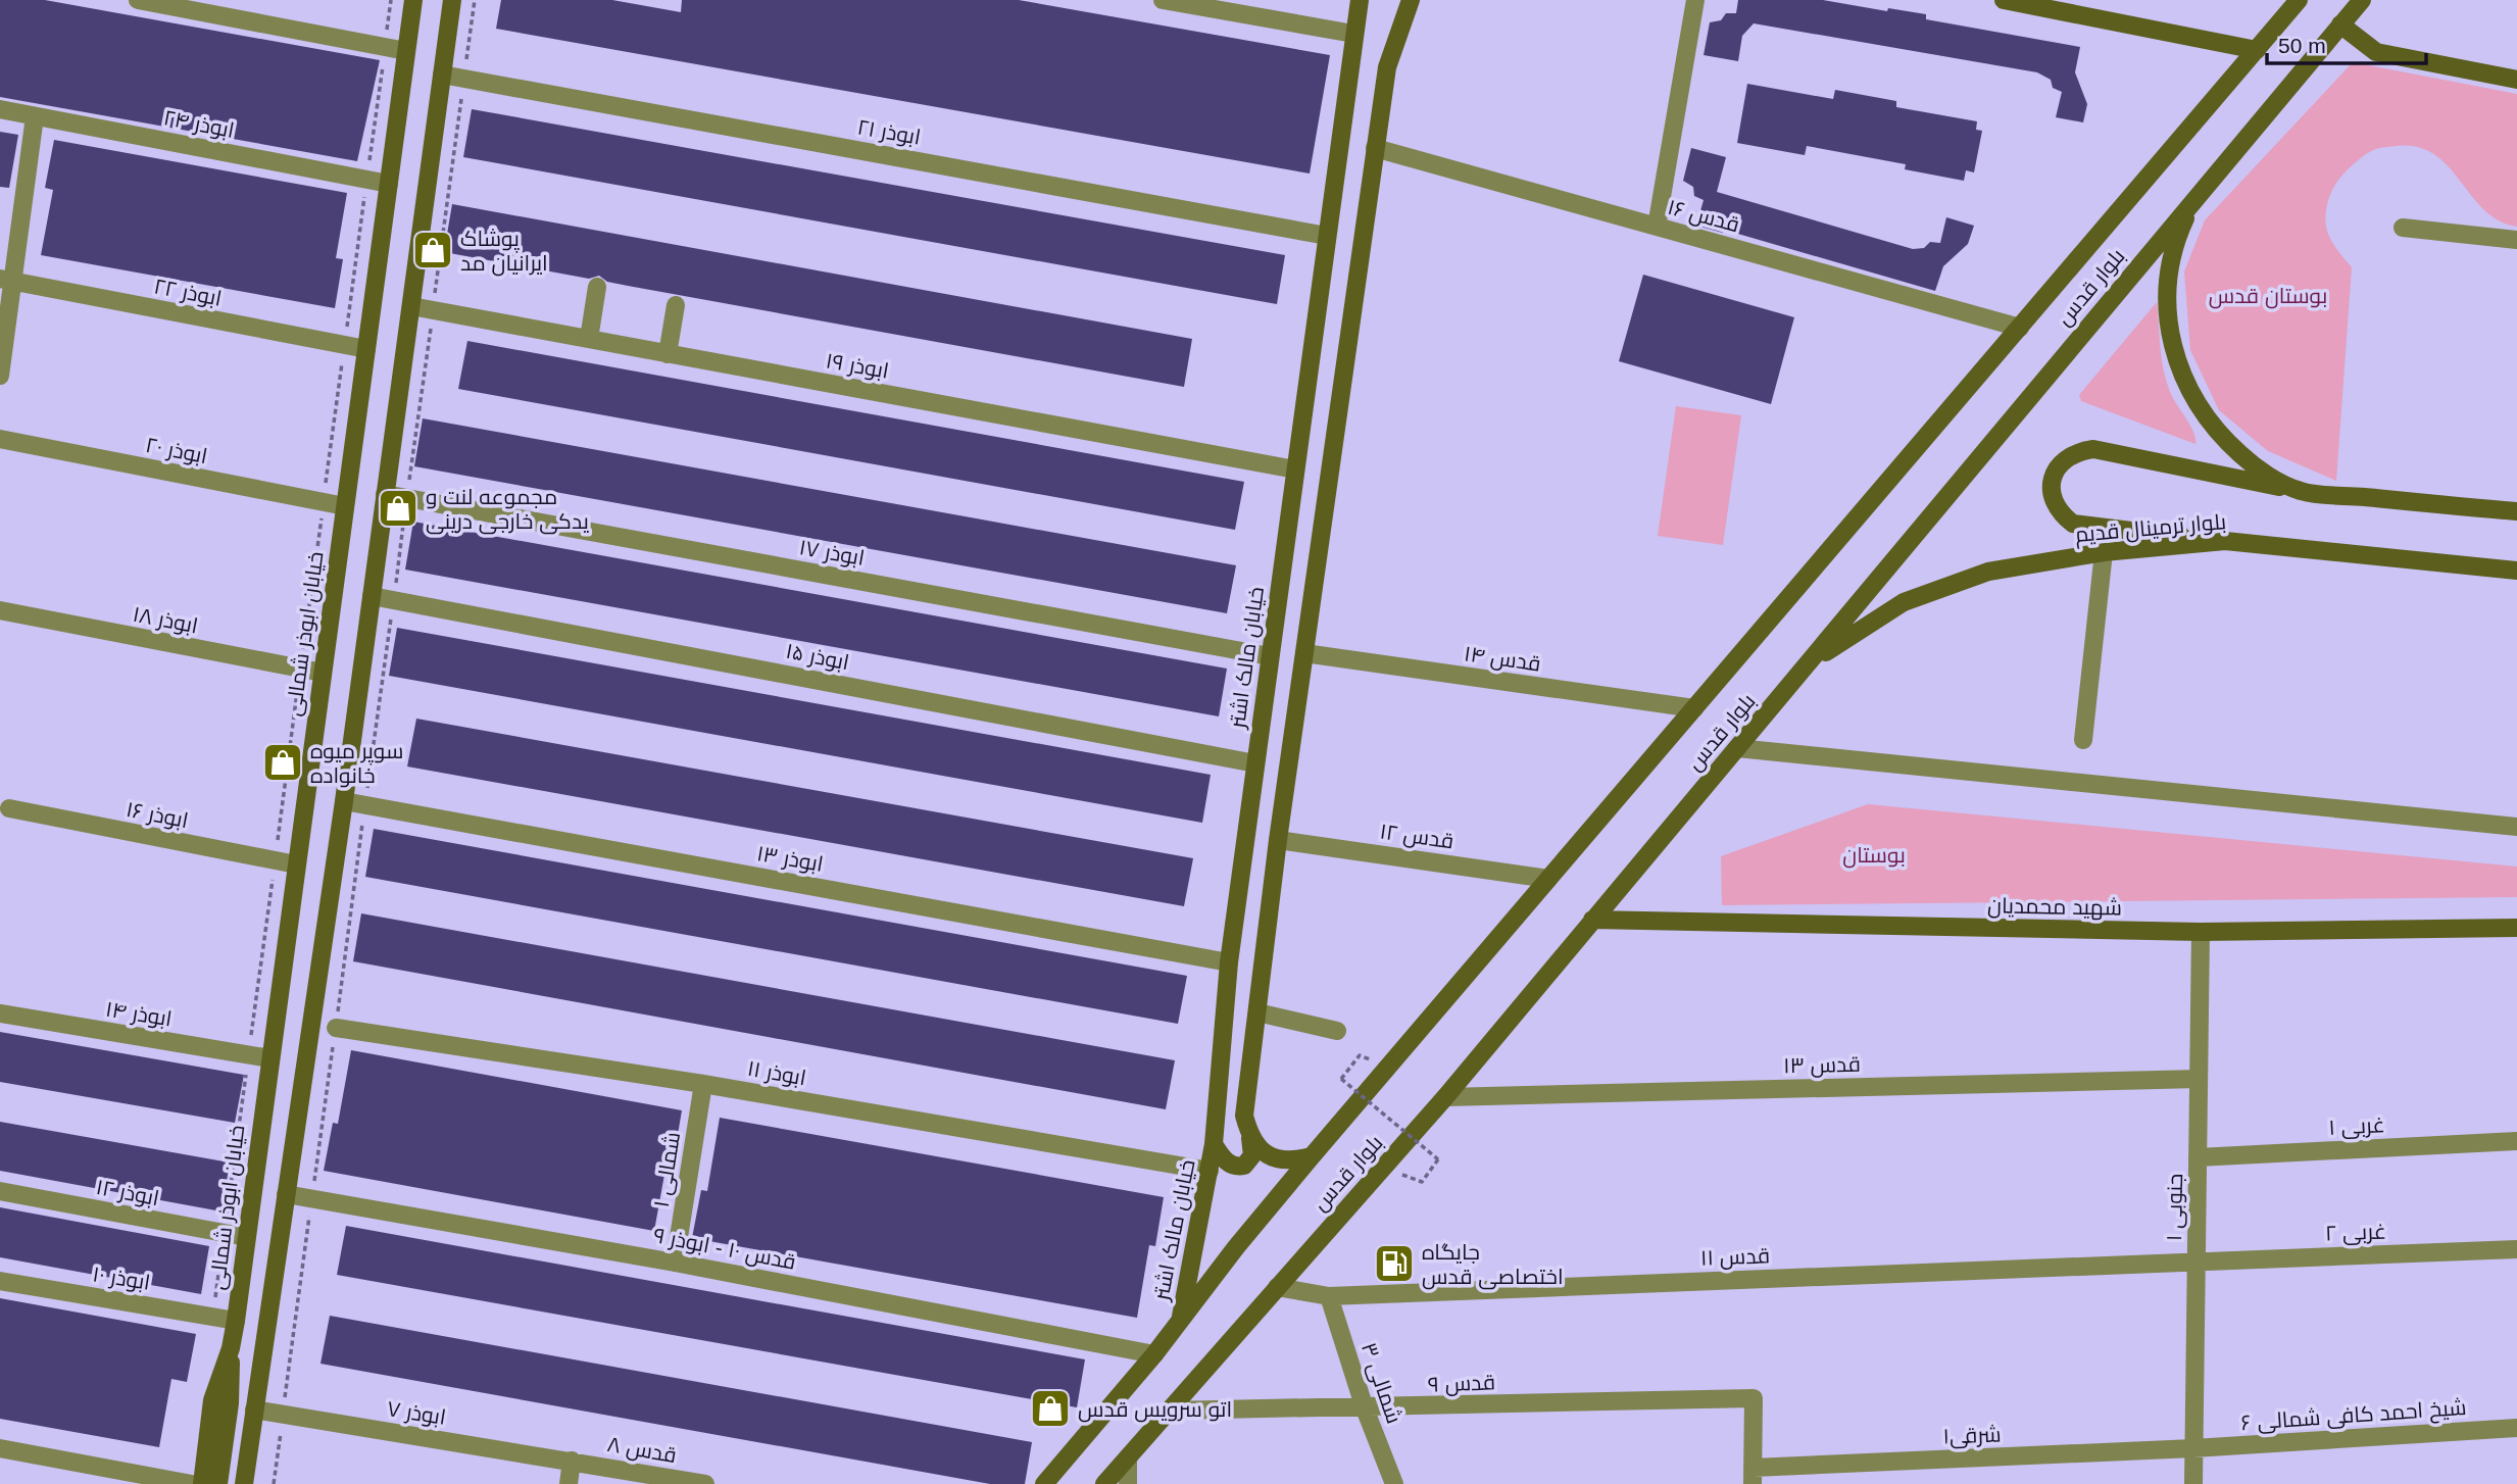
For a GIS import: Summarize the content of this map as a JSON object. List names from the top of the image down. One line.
{"streets":{"main road":["بلوار قدس","بلوار ترمینال قدیم","خیابان ابوذر شمالی","خیابان مالک اشتر","شهید محمدیان"],"street":["ابوذر ۲۴","ابوذر ۲۱","قدس ۱۶","ابوذر ۲۲","ابوذر ۱۹","ابوذر ۲۰","ابوذر ۱۷","ابوذر ۱۸","ابوذر ۱۵","قدس ۱۴","ابوذر ۱۶","قدس ۱۲","ابوذر ۱۳","ابوذر ۱۴","قدس ۱۳","ابوذر ۱۱","غربی ۱","شمالی ۱","ابوذر ۱۲","۱ جنوبی","غربی ۲","قدس ۱۰ - ابوذر ۹","قدس ۱۱","ابوذر ۱۰","شمالی ۳","قدس ۹","ابوذر ۷","شیخ احمد کافی شمالی ۶","شرقی۱","قدس ۸"]},"crossings":[["ابوذر ۲۴","خیابان ابوذر شمالی"],["ابوذر ۲۱","خیابان مالک اشتر"],["قدس ۱۶","بلوار قدس"],["بلوار قدس","بلوار ترمینال قدیم"],["بلوار قدس","خیابان مالک اشتر"],["بلوار قدس","قدس ۱۴"],["بلوار قدس","قدس ۱۲"],["بلوار قدس","شهید محمدیان"],["بلوار قدس","قدس ۱۳"],["بلوار قدس","قدس ۱۰ - ابوذر ۹"],["بلوار قدس","قدس ۱۱"],["بلوار قدس","قدس ۹"],["ابوذر ۲۲","خیابان ابوذر شمالی"],["ابوذر ۱۹","خیابان مالک اشتر"],["ابوذر ۲۰","خیابان ابوذر شمالی"],["ابوذر ۱۷","خیابان مالک اشتر"],["ابوذر ۱۸","خیابان ابوذر شمالی"],["خیابان ابوذر شمالی","ابوذر ۱۶"],["خیابان ابوذر شمالی","ابوذر ۱۴"],["خیابان ابوذر شمالی","ابوذر ۱۲"],["خیابان ابوذر شمالی","ابوذر ۱۰"],["ابوذر ۱۵","خیابان مالک اشتر"],["خیابان مالک اشتر","ابوذر ۱۳"],["خیابان مالک اشتر","ابوذر ۱۱"],["شهید محمدیان","۱ جنوبی"],["قدس ۱۳","۱ جنوبی"],["ابوذر ۱۱","شمالی ۱"],["غربی ۱","۱ جنوبی"],["شمالی ۱","قدس ۱۰ - ابوذر ۹"],["۱ جنوبی","غربی ۲"],["۱ جنوبی","قدس ۱۱"],["۱ جنوبی","شیخ احمد کافی شمالی ۶"],["۱ جنوبی","شرقی۱"],["غربی ۲","قدس ۱۱"],["قدس ۱۱","شمالی ۳"],["شمالی ۳","قدس ۹"],["قدس ۹","شرقی۱"],["ابوذر ۷","قدس ۸"],["شیخ احمد کافی شمالی ۶","شرقی۱"]],"parks":["بوستان قدس","بوستان"],"places":{"shop":["پوشاک ایرانیان مد","مجموعه لنت و یدکی خارجی درینی","سوپر میوه خانواده","اتو سرویس قدس"],"fuel station":["جایگاه اختصاصی قدس"]},"scale_bar":"50 m"}
